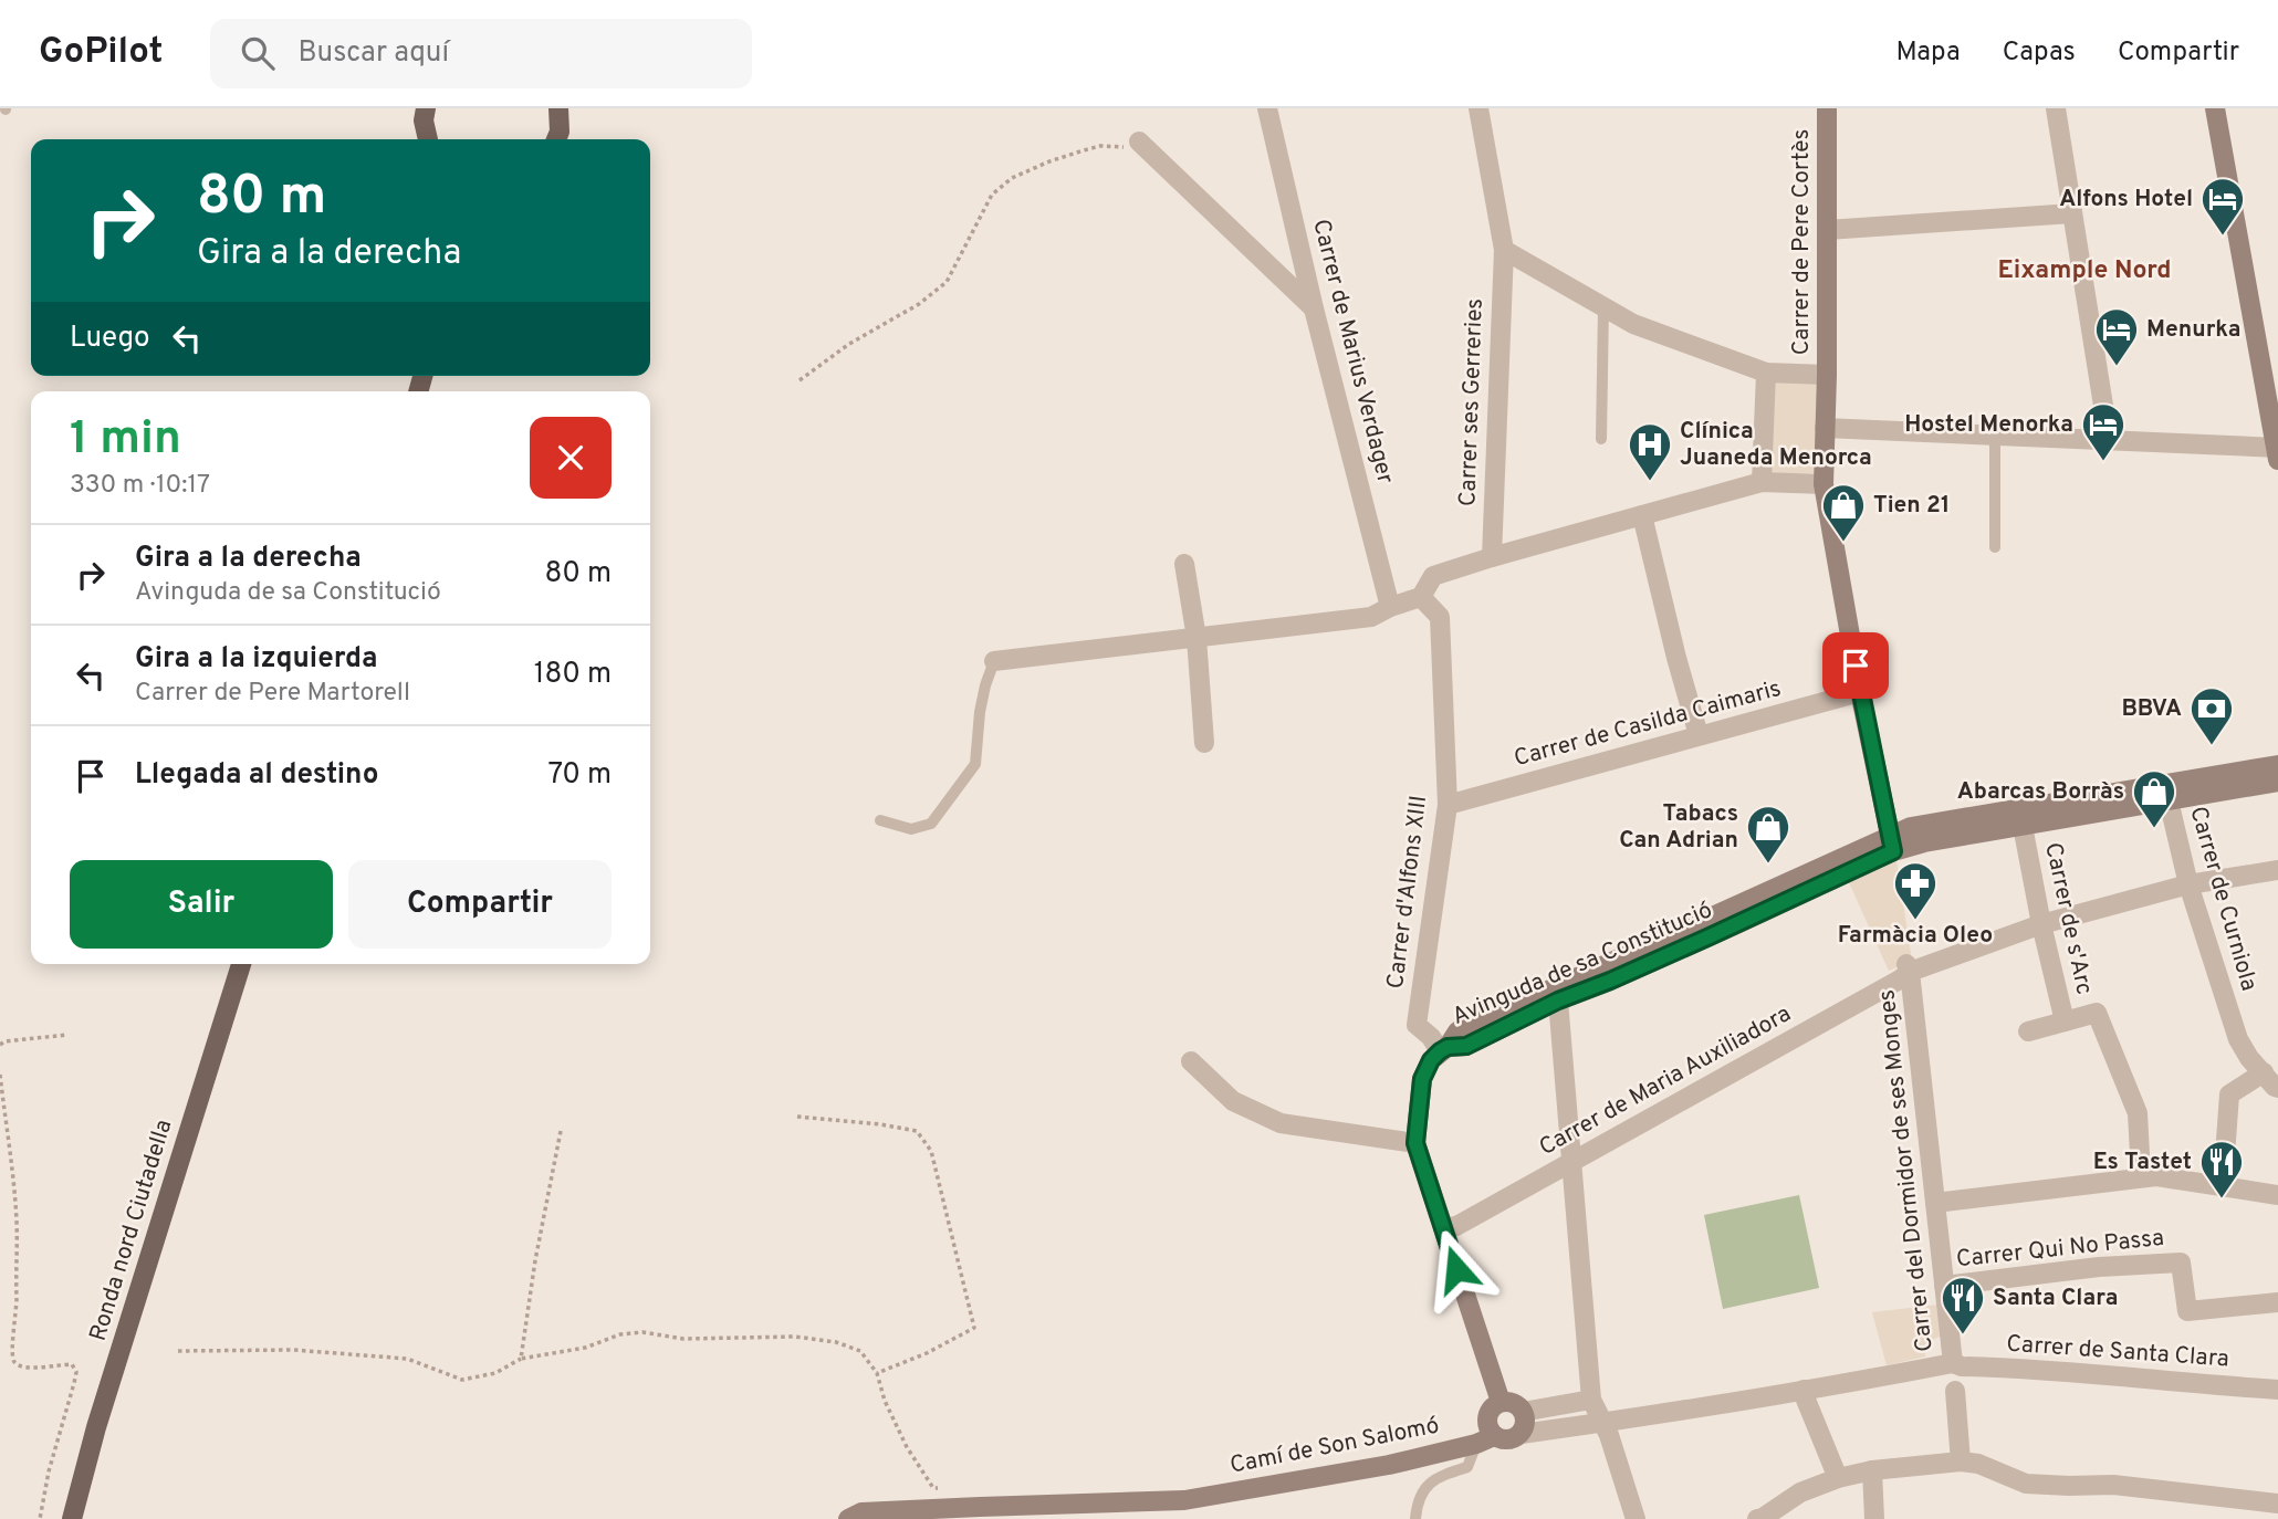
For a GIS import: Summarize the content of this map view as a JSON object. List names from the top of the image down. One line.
{"streets":{"main road":["Ronda nord Ciutadella"],"street":["Carrer de Pere Cortès","Carrer de Marius Verdager","Carrer ses Gerreries","Carrer de Casilda Caimaris","Carrer d'Alfons XIII","Carrer de Curniola","Carrer de s'Arc","Avinguda de sa Constitució","Carrer de Maria Auxiliadora","Carrer del Dormidor de ses Monges","Carrer Qui No Passa","Carrer de Santa Clara","Camí de Son Salomó"]},"crossings":[["Carrer de Pere Cortès","Carrer de Casilda Caimaris"],["Carrer de Pere Cortès","Avinguda de sa Constitució"],["Carrer de Casilda Caimaris","Carrer d'Alfons XIII"],["Carrer d'Alfons XIII","Avinguda de sa Constitució"],["Carrer de Curniola","Avinguda de sa Constitució"],["Carrer de Curniola","Carrer de Maria Auxiliadora"],["Carrer de s'Arc","Avinguda de sa Constitució"],["Carrer de s'Arc","Carrer de Maria Auxiliadora"],["Carrer de Maria Auxiliadora","Carrer del Dormidor de ses Monges"],["Carrer del Dormidor de ses Monges","Carrer Qui No Passa"],["Carrer del Dormidor de ses Monges","Carrer de Santa Clara"],["Carrer de Santa Clara","Camí de Son Salomó"]],"districts":["Eixample Nord"],"places":{"hotel":["Alfons Hotel","Menurka","Hostel Menorka"],"hospital":["Clínica Juaneda Menorca"],"shop":["Tien 21","Abarcas Borràs","Tabacs Can Adrian"],"bank":["BBVA"],"pharmacy":["Farmàcia Oleo"],"restaurant":["Es Tastet","Santa Clara"]},"page":{"header":"GoPilot","search":"Buscar aquí","nav":["Mapa","Capas","Compartir"],"turn":["80 m","Gira a la derecha"],"then":"Luego","heading":["1 min","330 m · 10:17"],"list":[{"name":"Gira a la derecha","note":"Avinguda de sa Constitució","value":"80 m"},{"name":"Gira a la izquierda","note":"Carrer de Pere Martorell","value":"180 m"},{"name":"Llegada al destino","value":"70 m"}],"buttons":["Salir","Compartir"]}}
